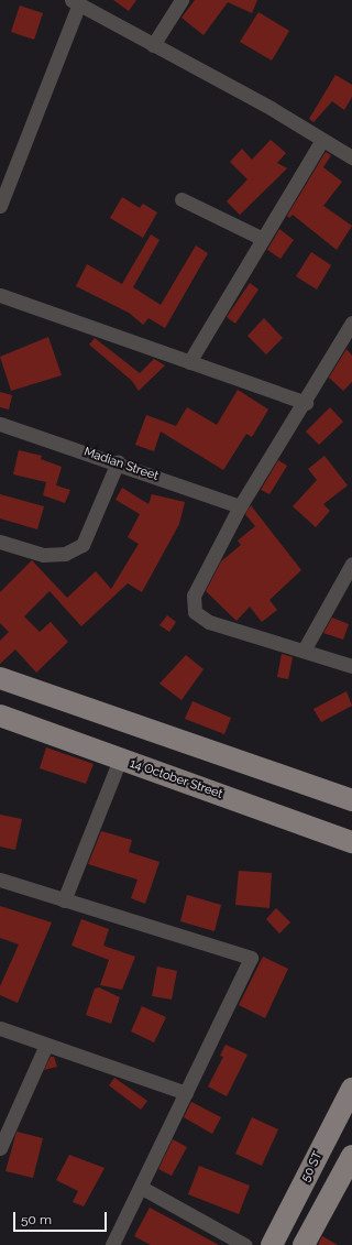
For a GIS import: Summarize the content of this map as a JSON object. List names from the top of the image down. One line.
{"streets":{"main road":["14 October Street","50 ST"],"street":["Madian Street"]},"scale_bar":"50 m"}
